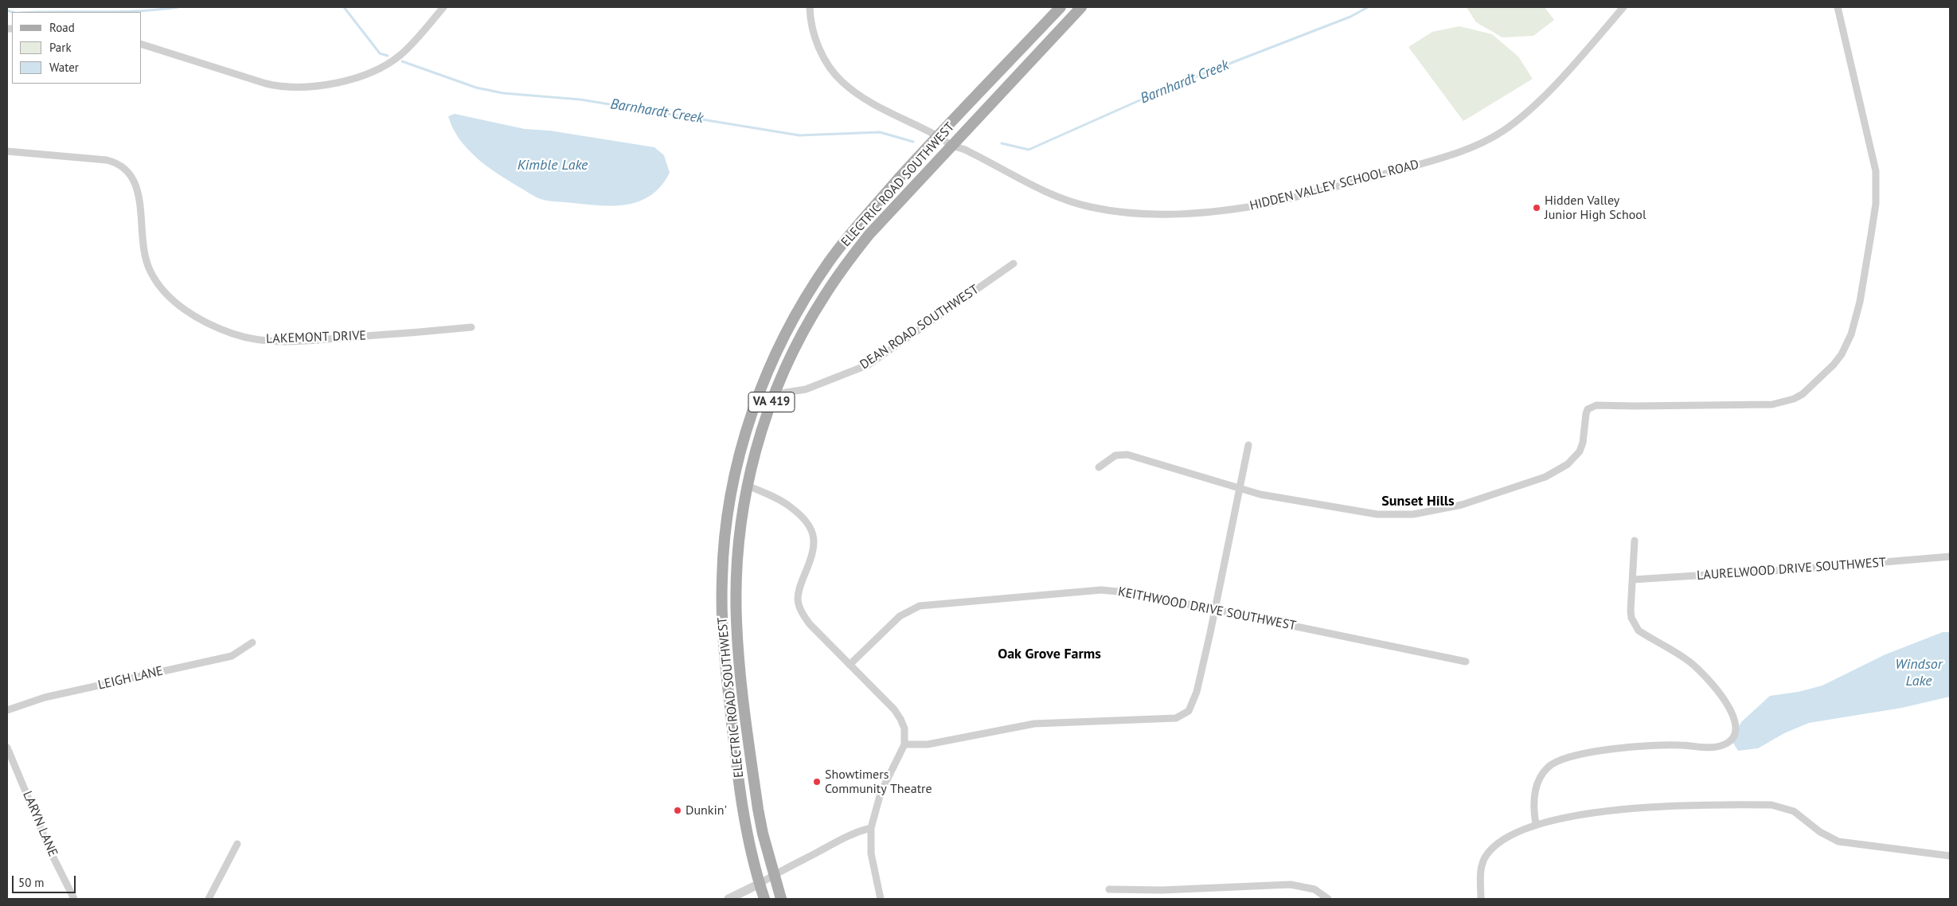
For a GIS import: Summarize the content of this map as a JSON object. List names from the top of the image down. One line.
{"streets":{"main road":["ELECTRIC ROAD SOUTHWEST","VA 419"],"street":["HIDDEN VALLEY SCHOOL ROAD","DEAN ROAD SOUTHWEST","LAKEMONT DRIVE","LAURELWOOD DRIVE SOUTHWEST","KEITHWOOD DRIVE SOUTHWEST","LEIGH LANE","LARYN LANE"]},"crossings":[["ELECTRIC ROAD SOUTHWEST","HIDDEN VALLEY SCHOOL ROAD"],["ELECTRIC ROAD SOUTHWEST","DEAN ROAD SOUTHWEST"]],"districts":["Sunset Hills","Oak Grove Farms"],"water":["Barnhardt Creek","Kimble Lake","Windsor Lake"],"places":["Hidden Valley Junior High School","Showtimers Community Theatre","Dunkin'"],"legend":["Road","Park","Water"],"scale_bar":"50 m"}
